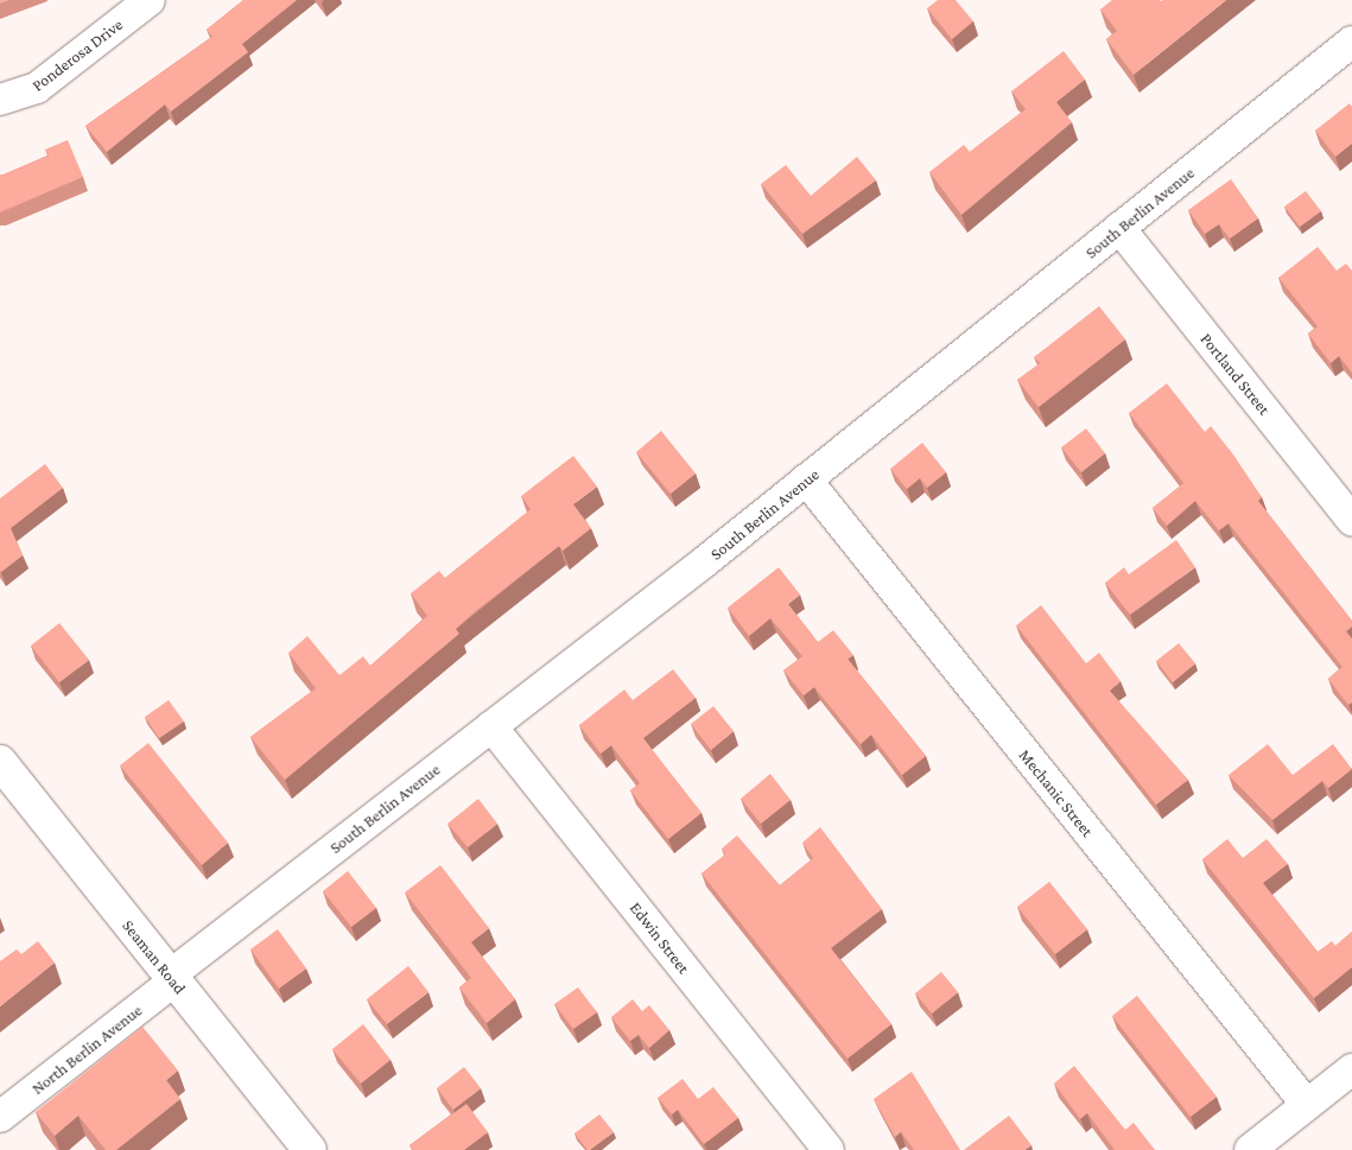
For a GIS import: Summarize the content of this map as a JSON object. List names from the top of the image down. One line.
{"streets":{"street":["Ponderosa Drive","South Berlin Avenue","Portland Street","Mechanic Street","Edwin Street","Seaman Road","North Berlin Avenue"]},"crossings":[["South Berlin Avenue","Portland Street"],["South Berlin Avenue","Mechanic Street"],["South Berlin Avenue","Edwin Street"],["South Berlin Avenue","Seaman Road"],["South Berlin Avenue","North Berlin Avenue"],["Seaman Road","North Berlin Avenue"]]}
